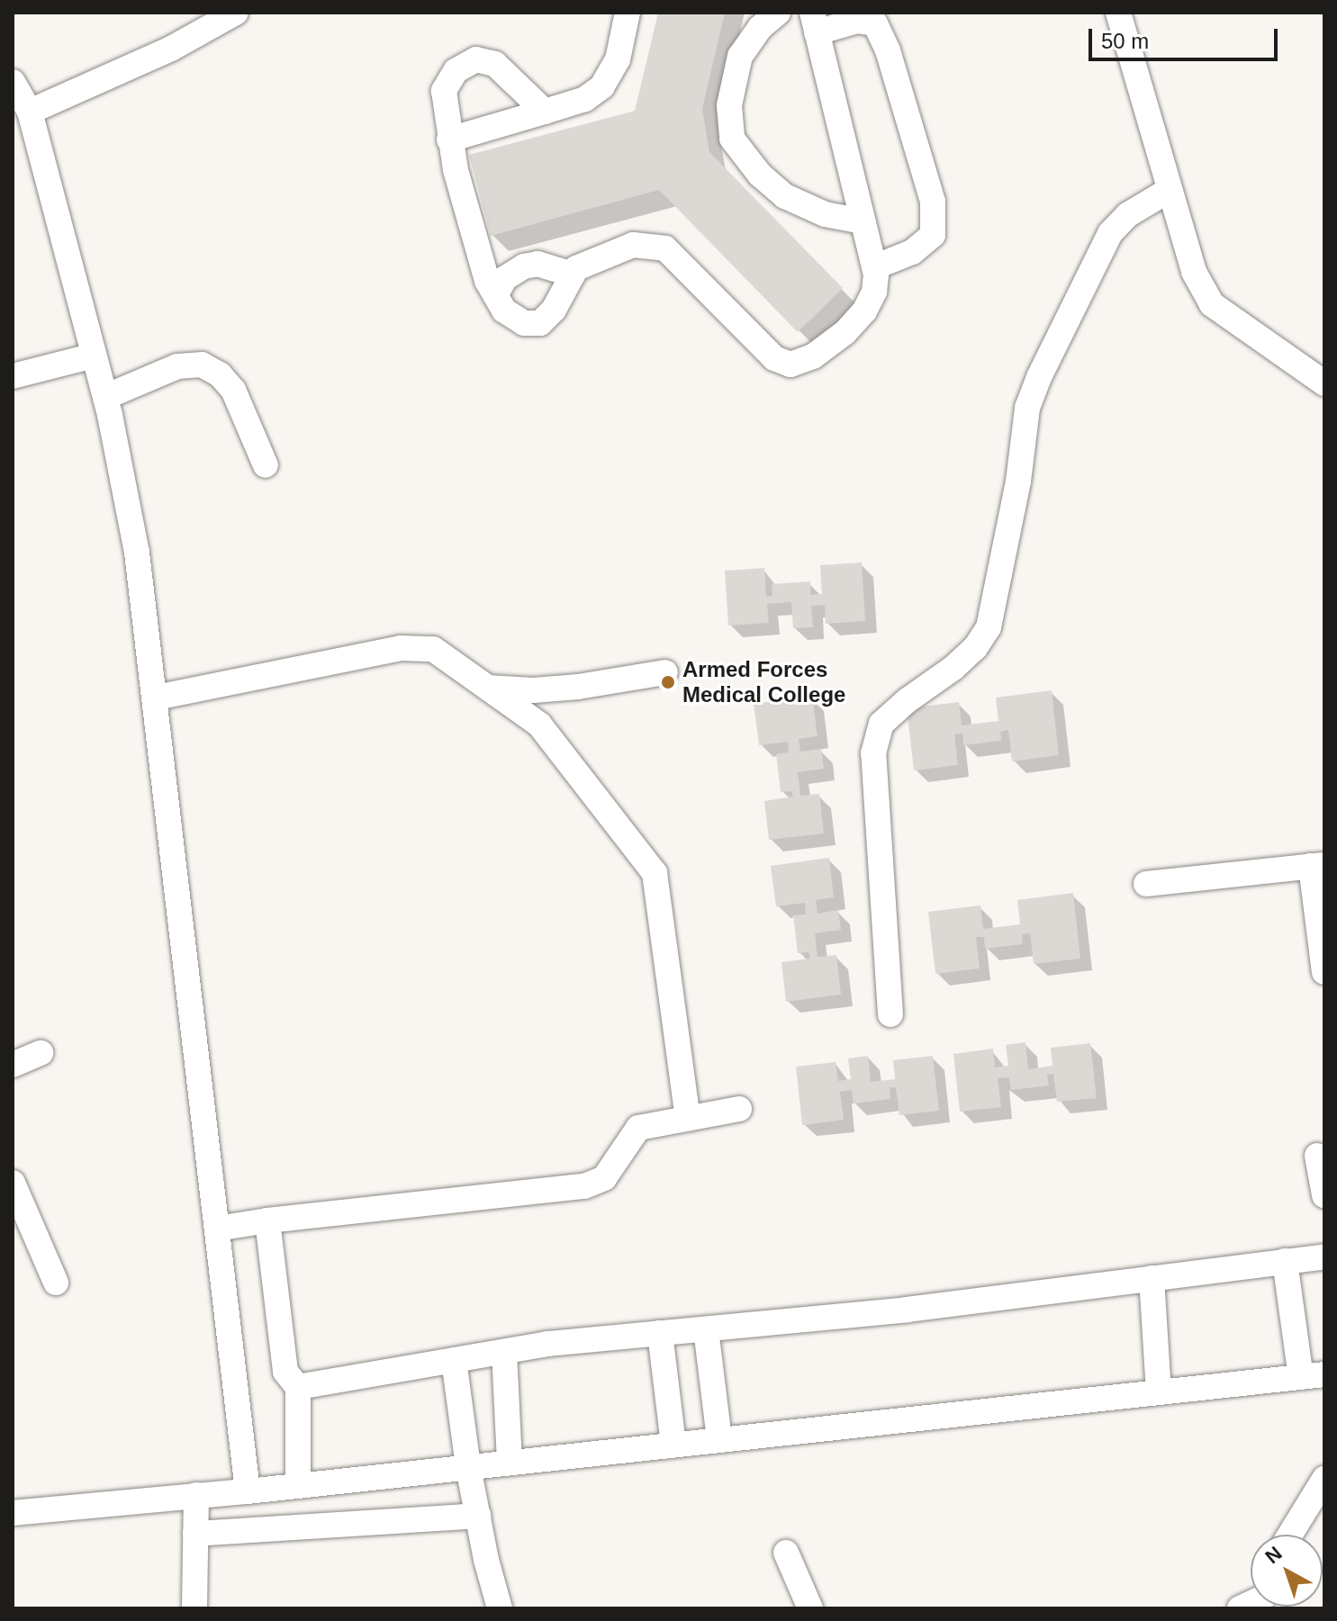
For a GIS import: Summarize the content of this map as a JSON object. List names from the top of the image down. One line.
{"places":["Armed Forces Medical College"],"scale_bar":"50 m","north":"top left"}
